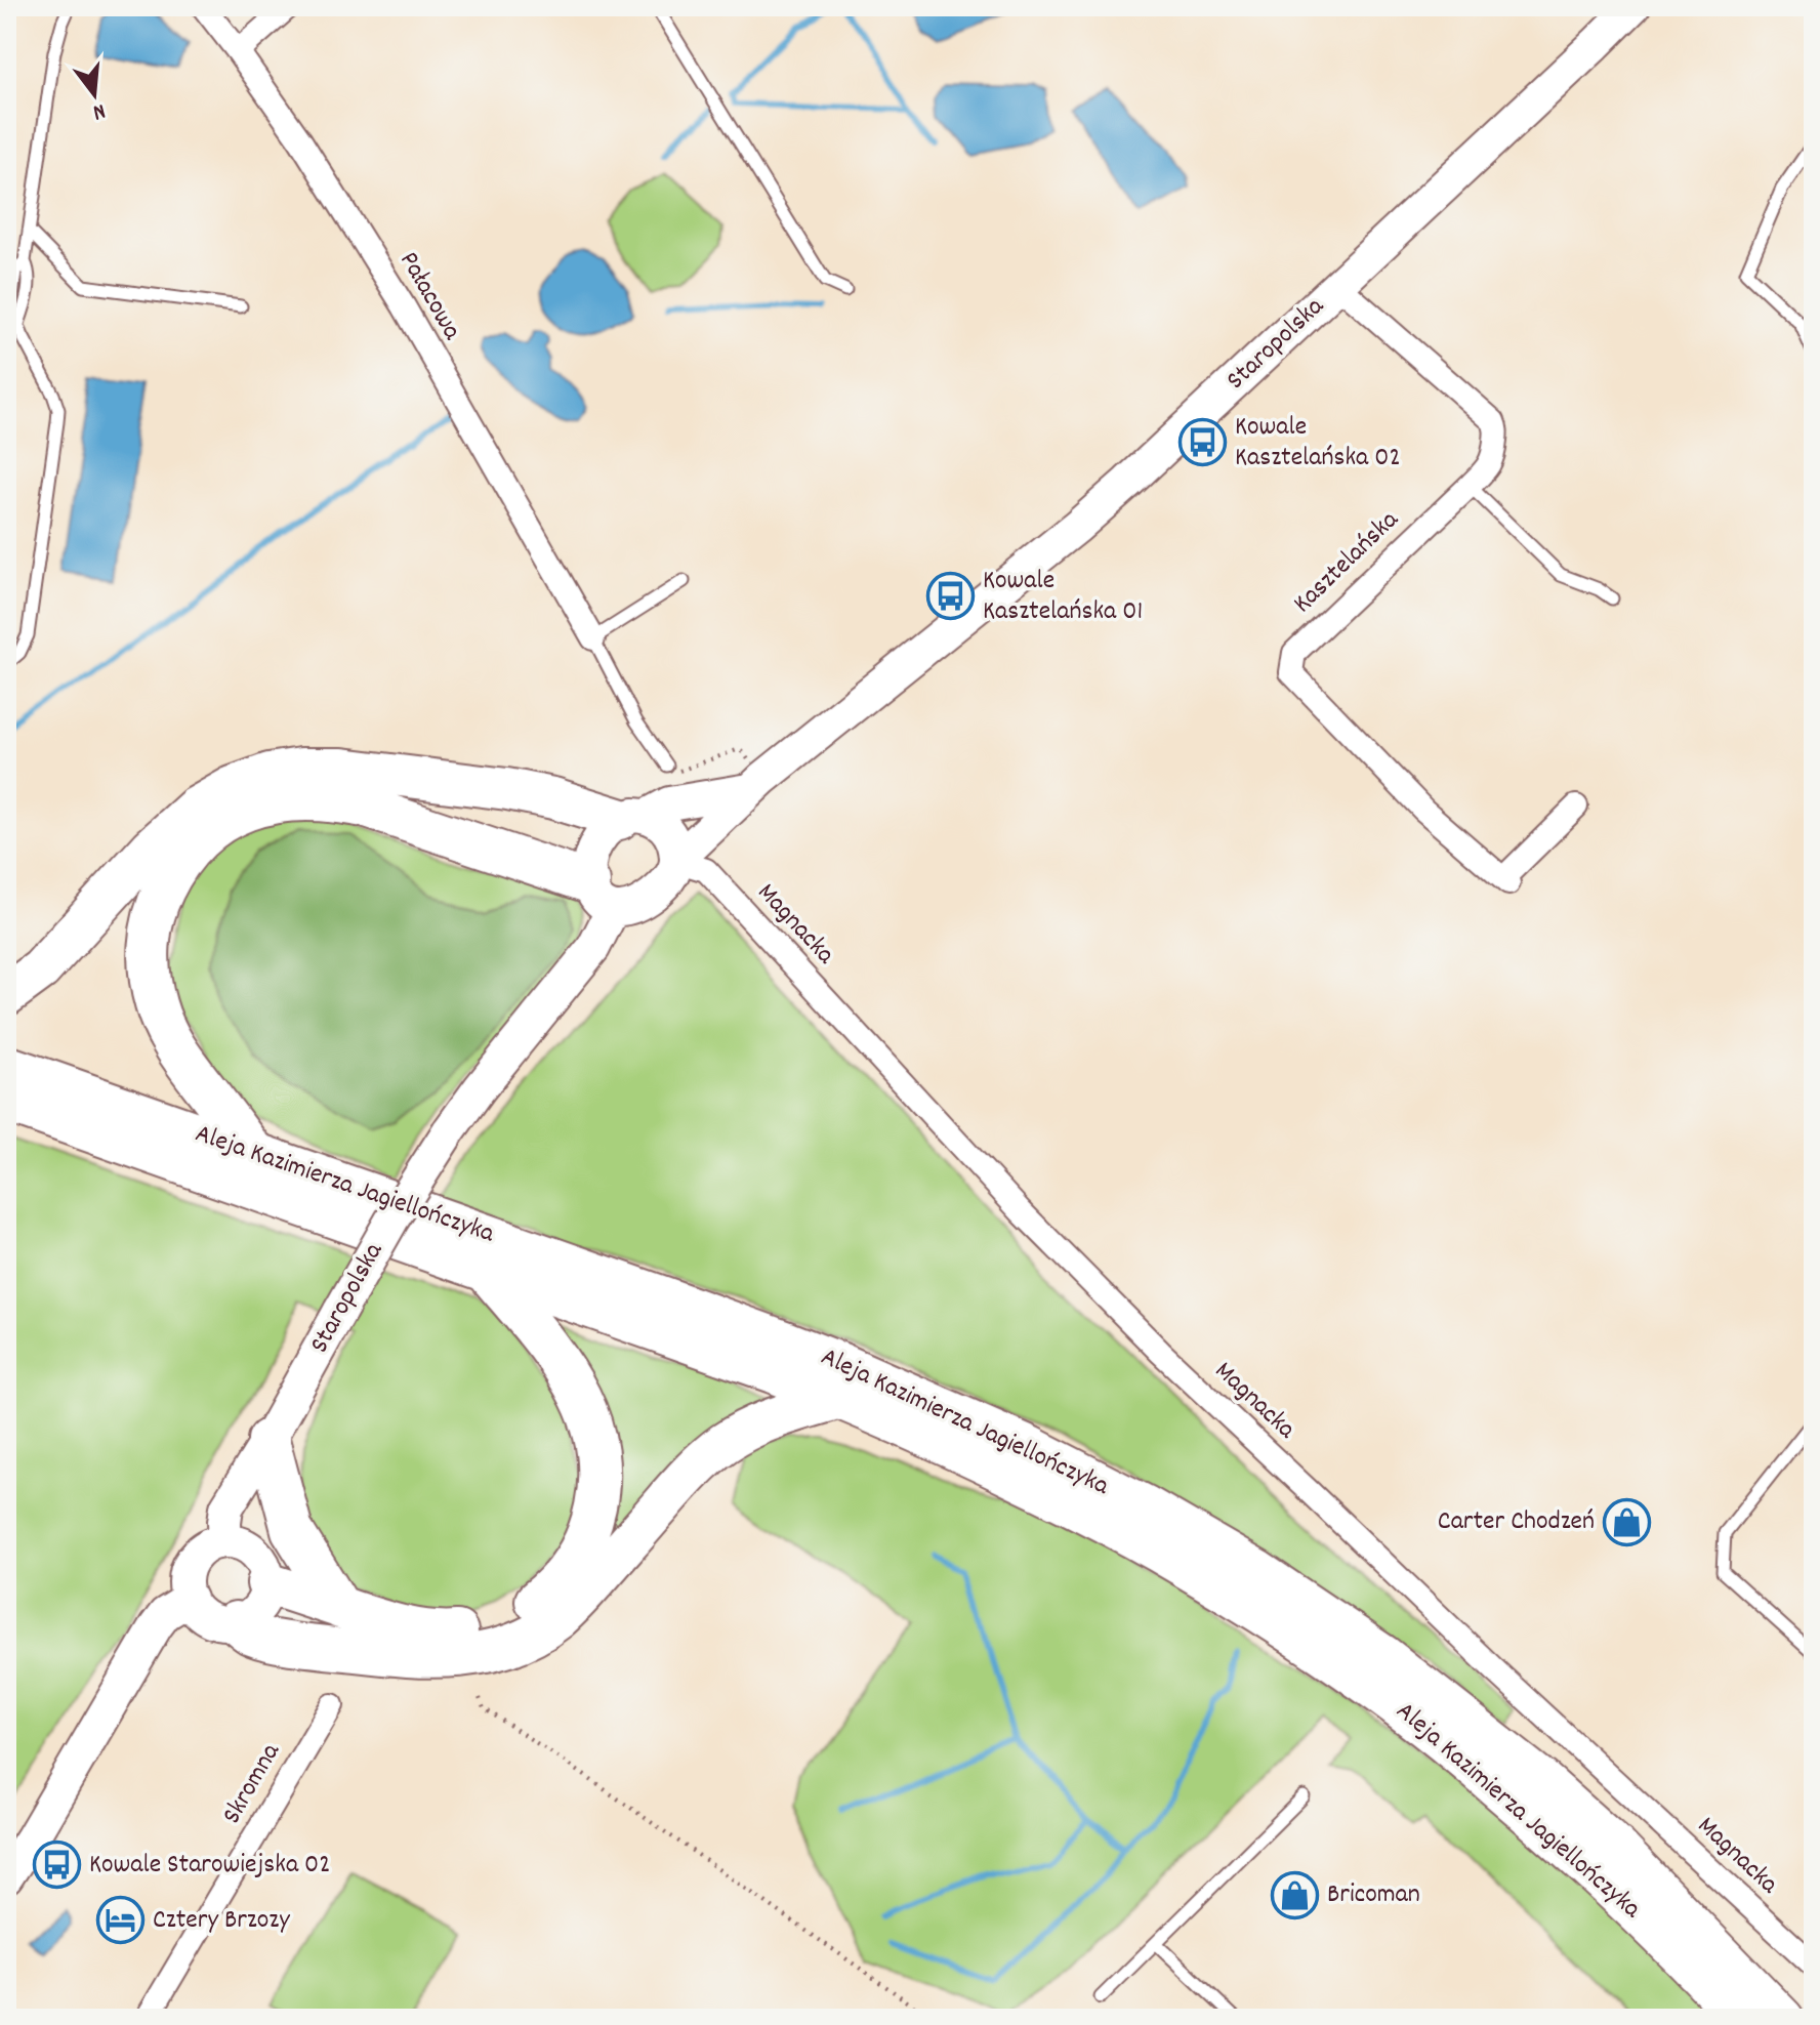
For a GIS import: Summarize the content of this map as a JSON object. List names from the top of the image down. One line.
{"streets":{"highway":["Aleja Kazimierza Jagiellończyka"],"main road":["Staropolska"],"street":["Pałacowa","Kasztelańska","Magnacka","Skromna"]},"crossings":[["Staropolska","Kasztelańska"],["Staropolska","Magnacka"]],"places":{"bus stop":["Kowale Kasztelańska 02","Kowale Kasztelańska 01","Kowale Starowiejska 02"],"shop":["Carter Chodzeń","Bricoman"],"hotel":["Cztery Brzozy"]},"north":"bottom"}
